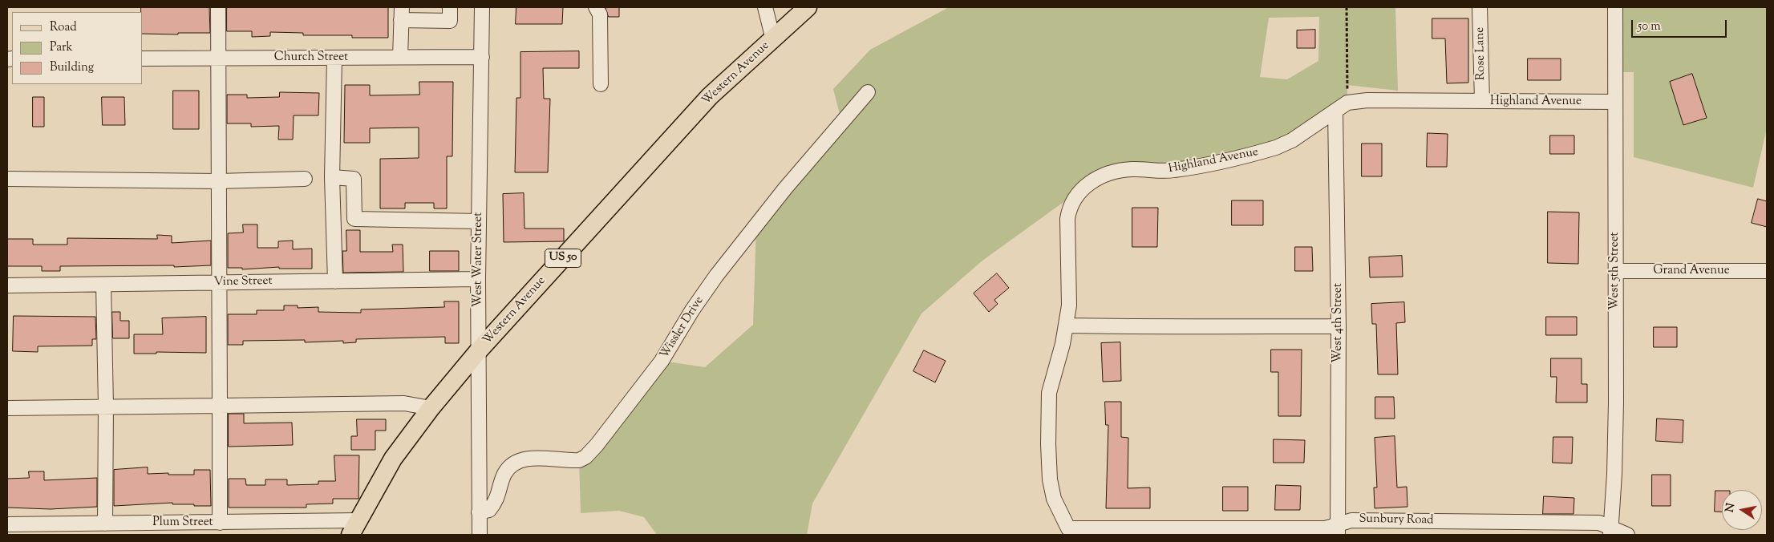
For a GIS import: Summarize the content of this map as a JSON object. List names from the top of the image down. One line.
{"streets":{"main road":["Western Avenue","US 50"],"street":["Rose Lane","Church Street","Highland Avenue","West Water Street","West 5th Street","Grand Avenue","Vine Street","West 4th Street","Wissler Drive","Sunbury Road","Plum Street"]},"crossings":[["Rose Lane","Highland Avenue"],["Church Street","West Water Street"],["Western Avenue","West Water Street"],["Western Avenue","Plum Street"],["Highland Avenue","West 5th Street"],["Highland Avenue","West 4th Street"],["Highland Avenue","Sunbury Road"],["West Water Street","Vine Street"],["West Water Street","Wissler Drive"],["West 5th Street","Grand Avenue"],["West 5th Street","Sunbury Road"],["West 4th Street","Sunbury Road"]],"legend":["Road","Park","Building"],"scale_bar":"50 m","north":"left"}
